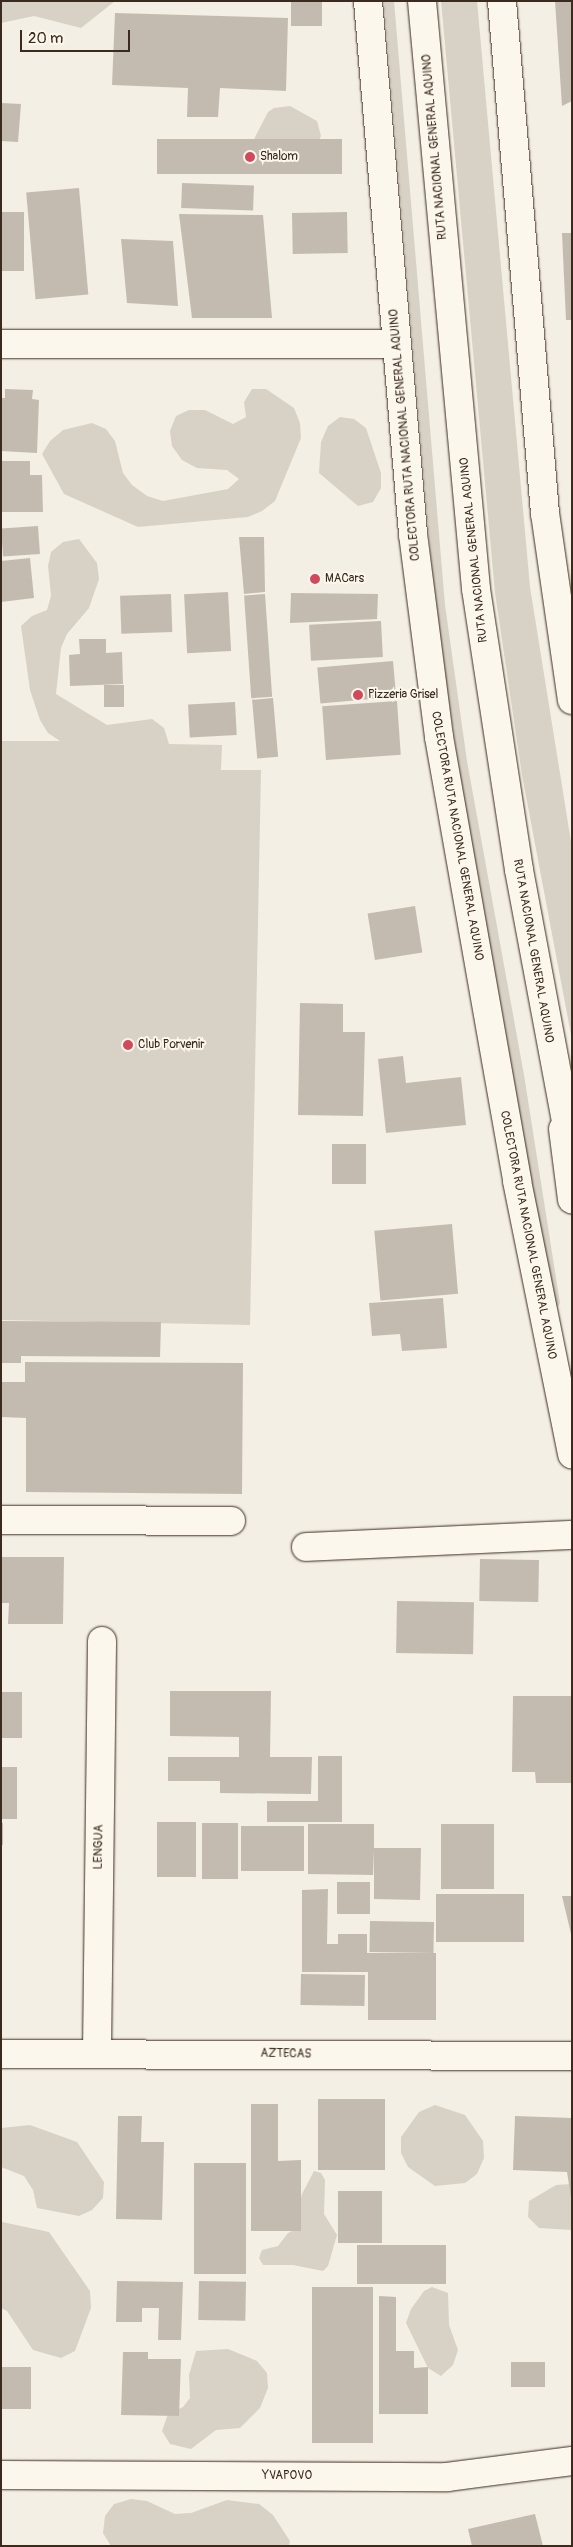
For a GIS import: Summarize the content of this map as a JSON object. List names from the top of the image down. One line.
{"streets":{"main road":["RUTA NACIONAL GENERAL AQUINO","COLECTORA RUTA NACIONAL GENERAL AQUINO","LENGUA","AZTECAS","YVAPOVO"]},"crossings":[["LENGUA","AZTECAS"]],"places":["Shalom","MACars","Pizzeria Grisel","Club Porvenir"],"scale_bar":"20 m"}
